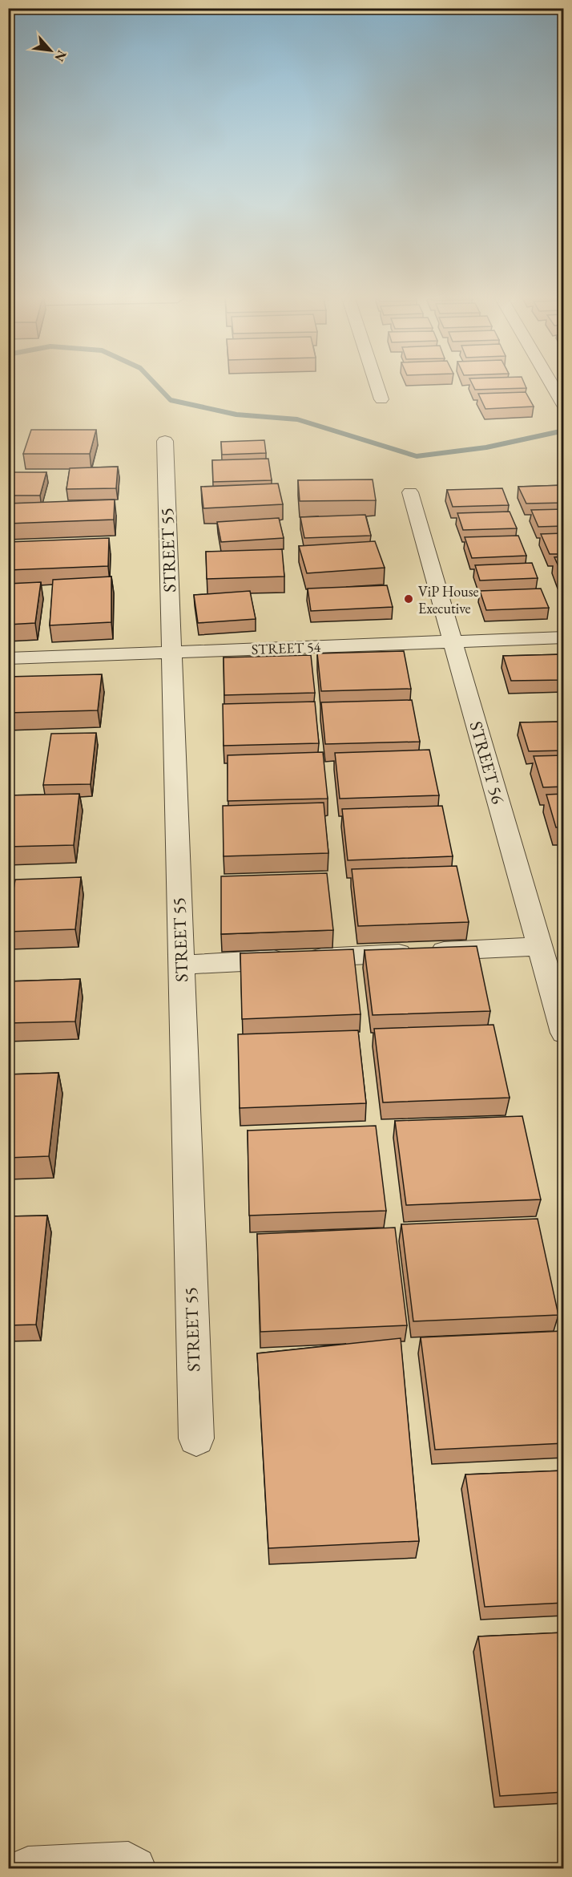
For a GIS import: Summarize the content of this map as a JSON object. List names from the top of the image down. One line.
{"streets":{"street":["STREET 55","STREET 54","STREET 56"]},"crossings":[["STREET 55","STREET 54"],["STREET 54","STREET 56"]],"places":["ViP House Executive"],"north":"bottom right"}
